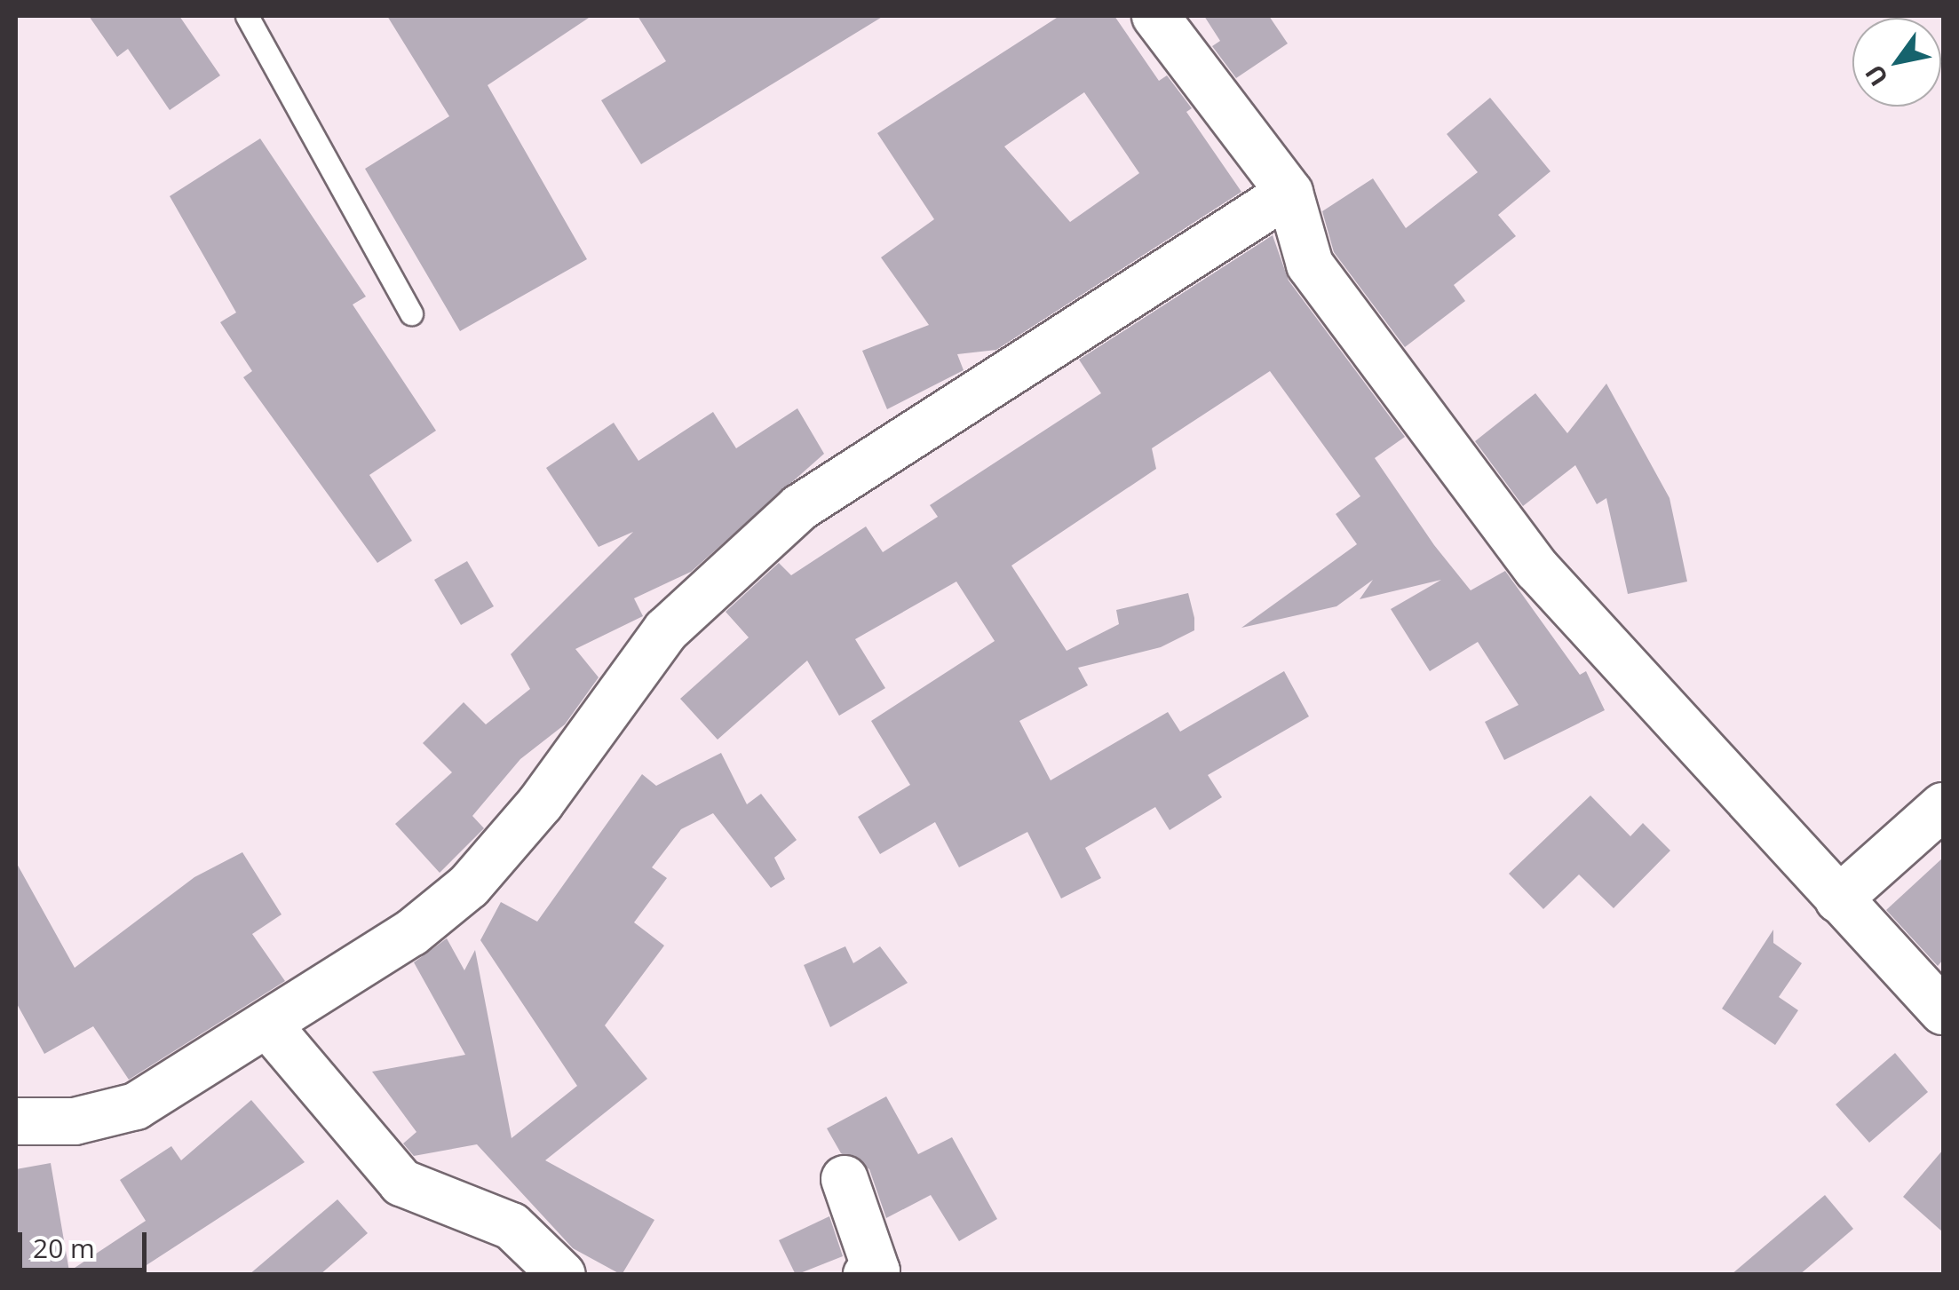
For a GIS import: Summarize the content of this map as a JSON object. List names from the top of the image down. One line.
{"scale_bar":"20 m","north":"bottom left"}
